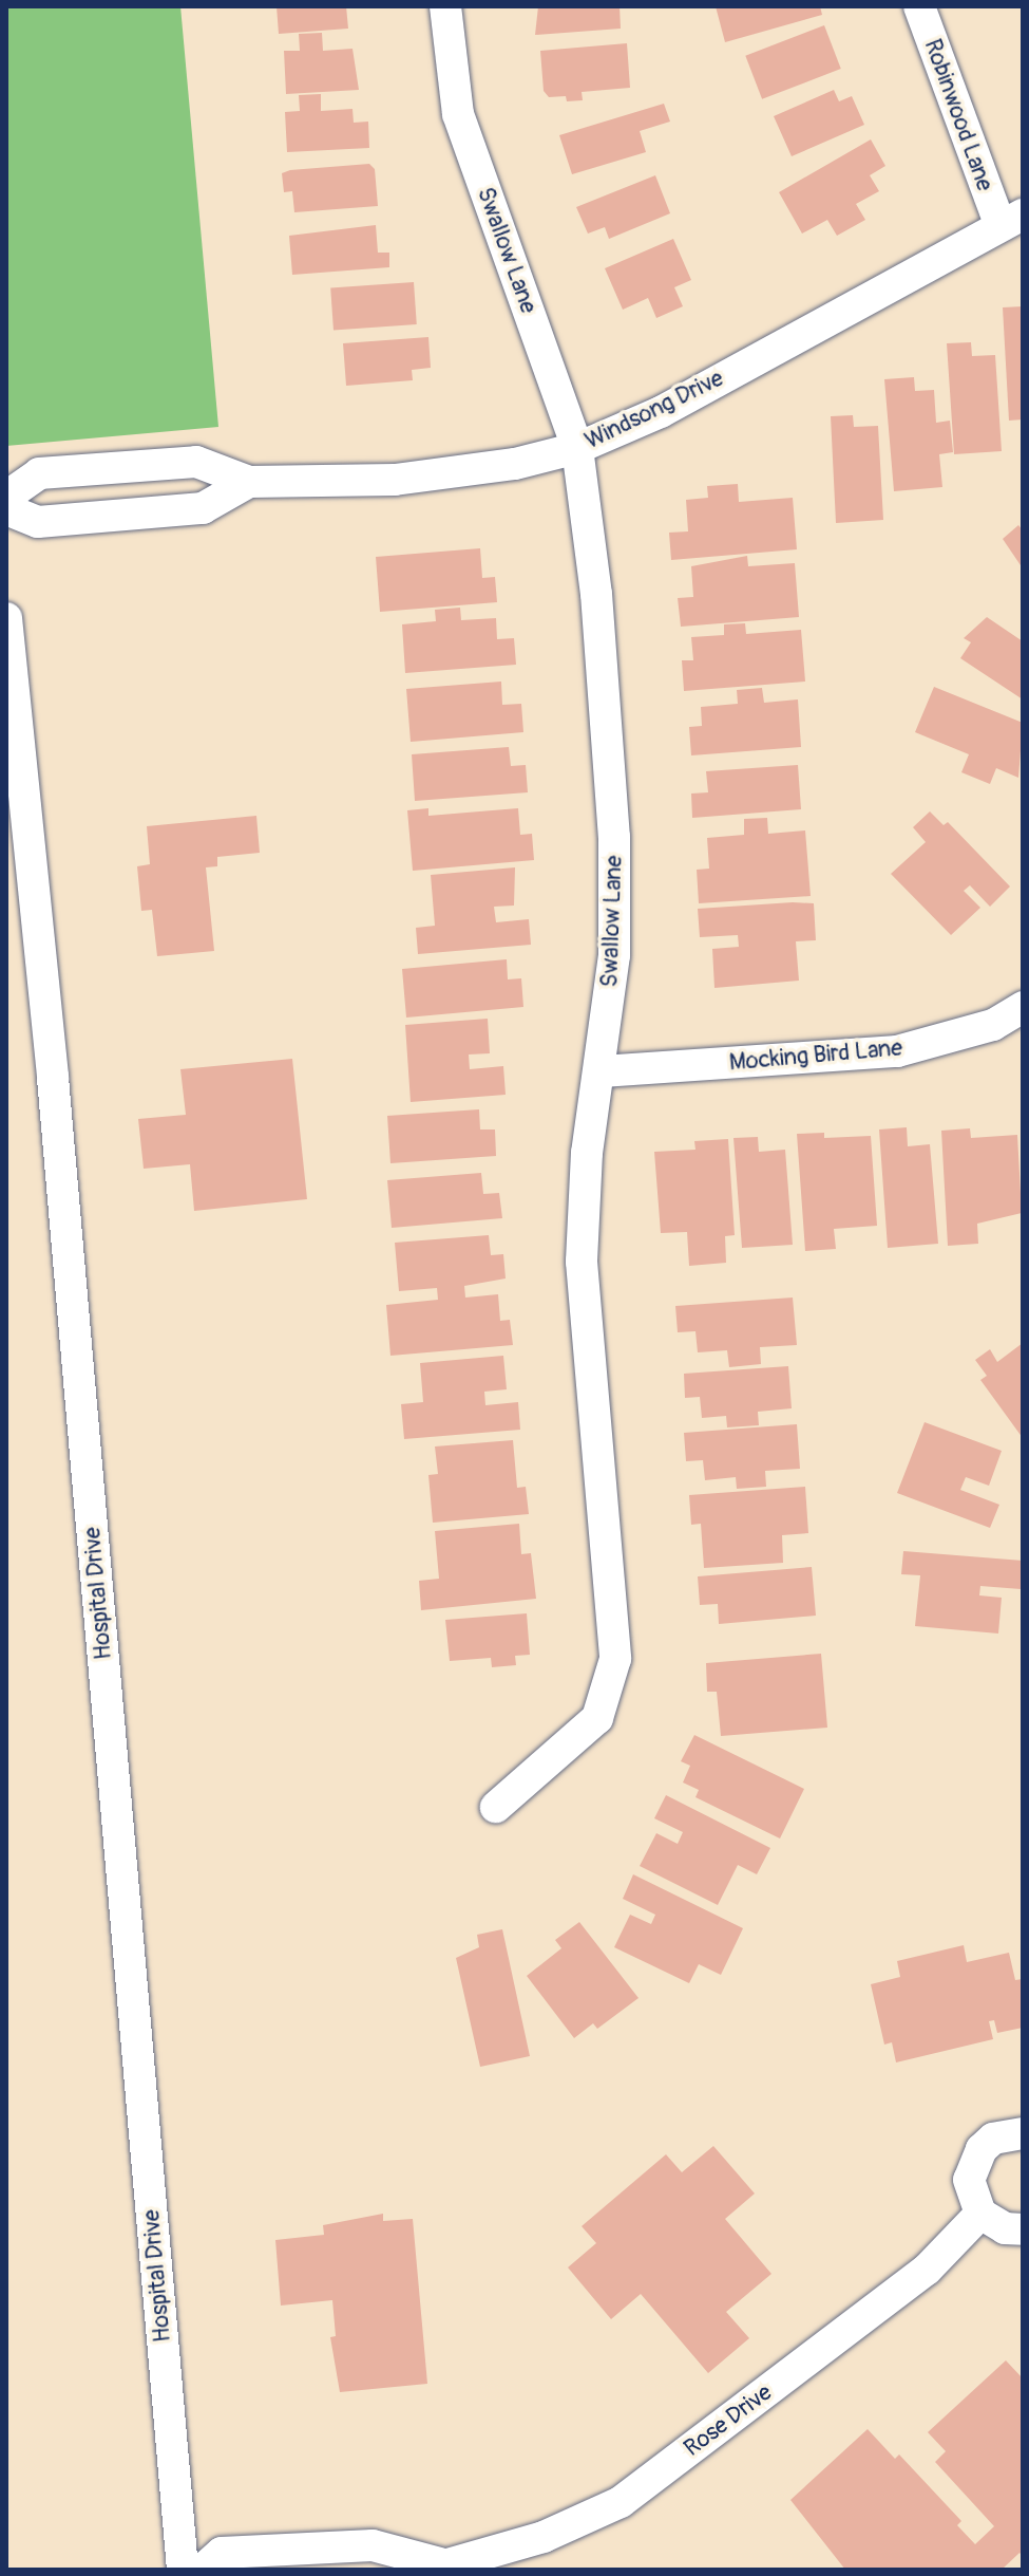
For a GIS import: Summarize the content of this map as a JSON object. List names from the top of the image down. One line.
{"streets":{"street":["Robinwood Lane","Swallow Lane","Windsong Drive","Mocking Bird Lane","Hospital Drive","Rose Drive"]},"crossings":[["Robinwood Lane","Windsong Drive"],["Swallow Lane","Windsong Drive"],["Swallow Lane","Mocking Bird Lane"]]}
